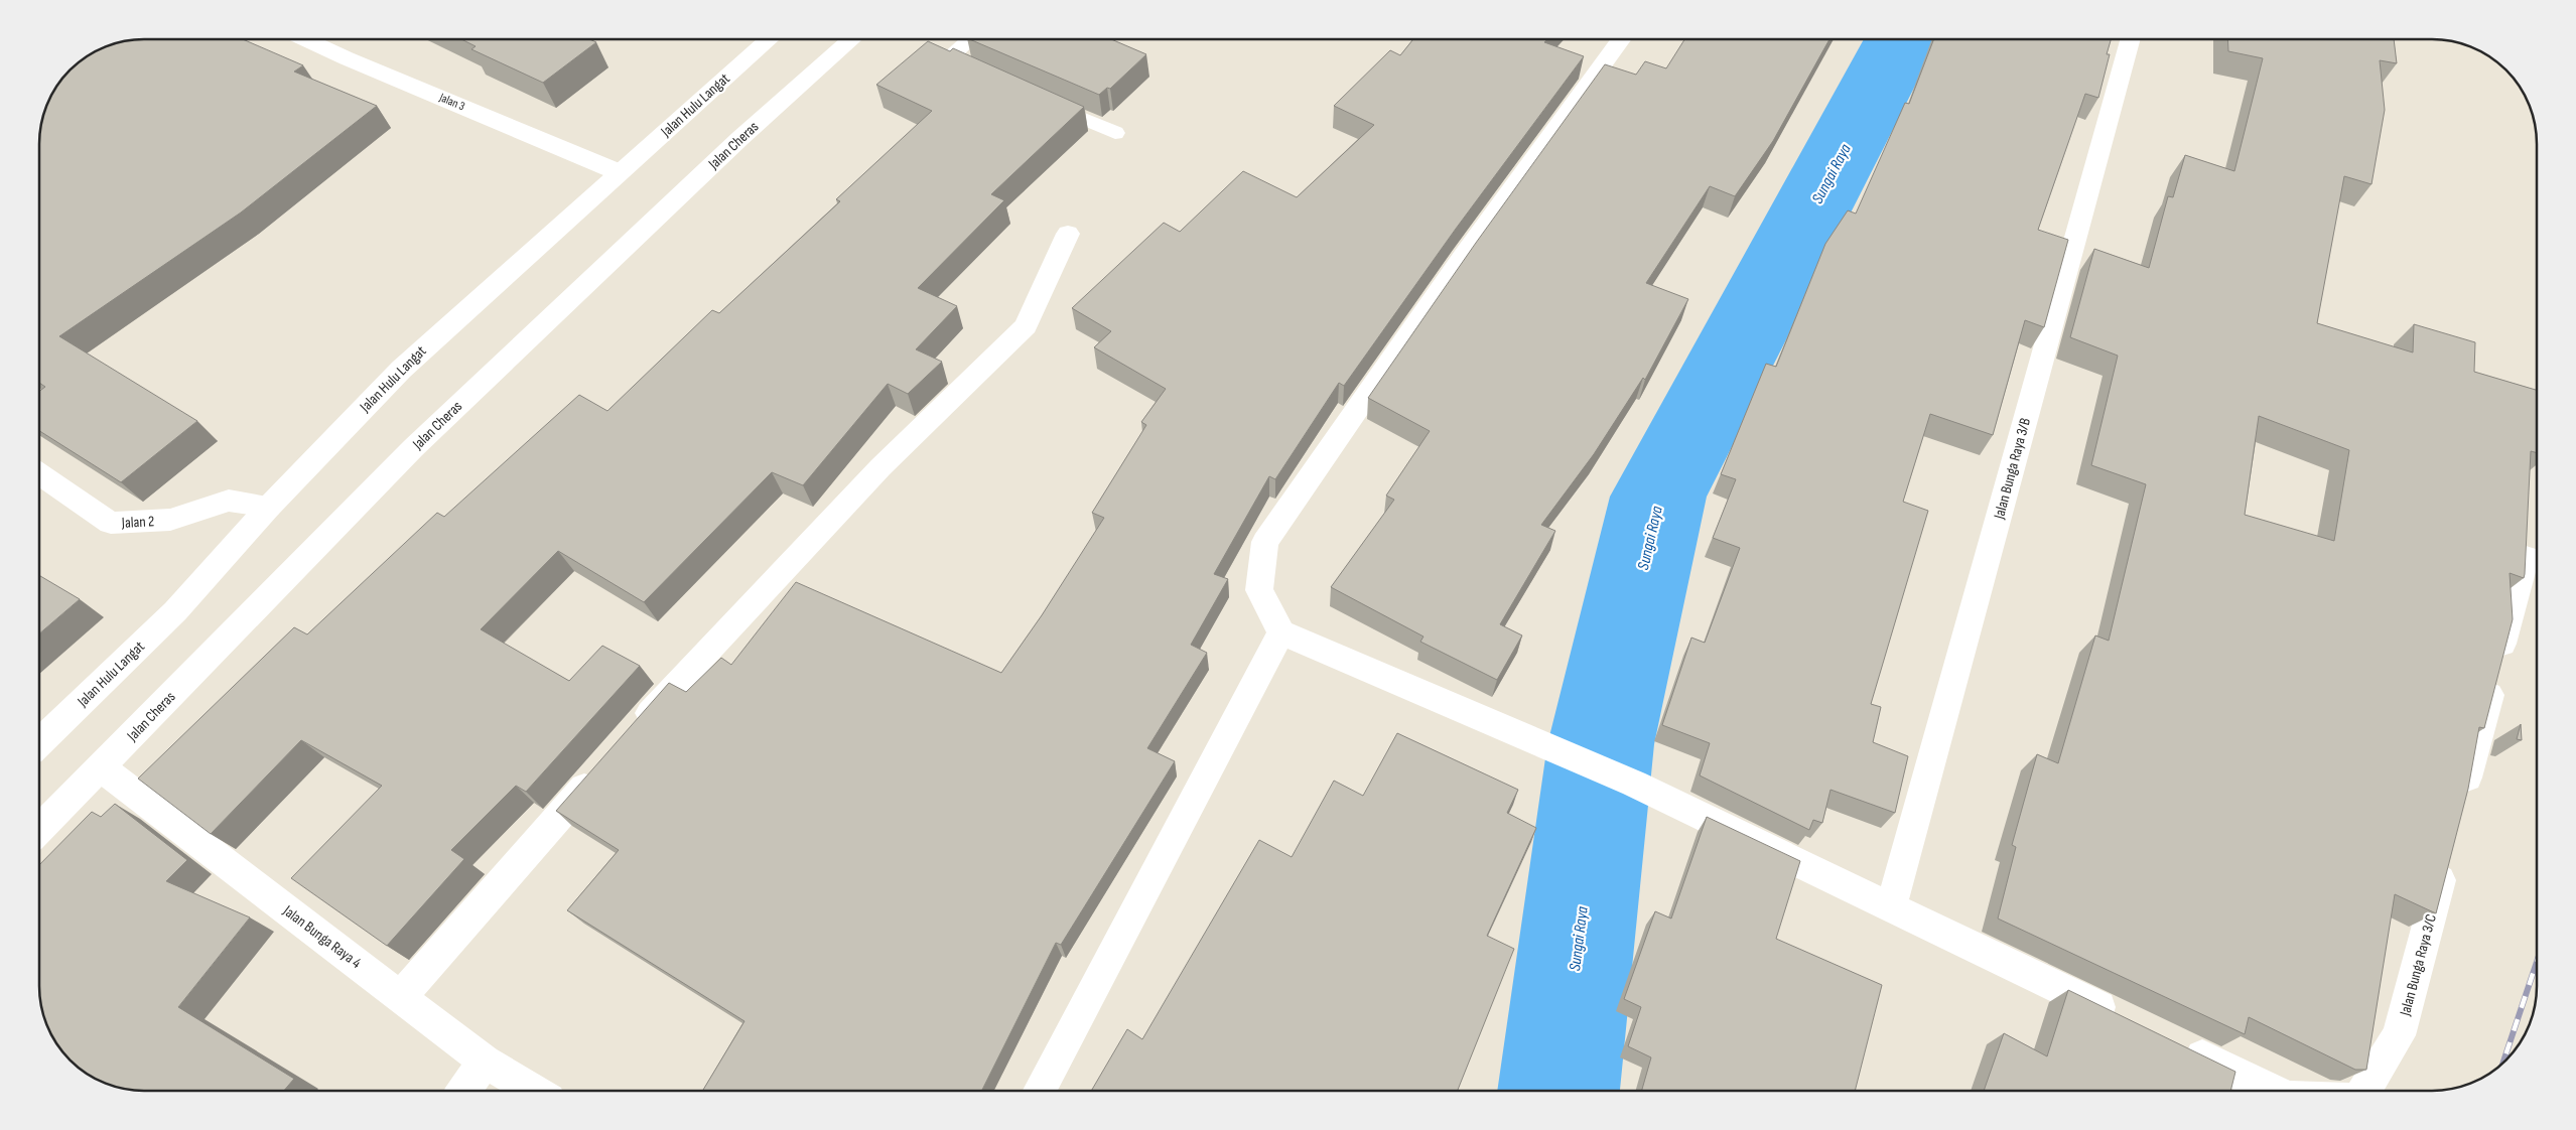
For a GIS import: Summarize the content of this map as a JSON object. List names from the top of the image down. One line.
{"streets":{"street":["Jalan 3","Jalan Hulu Langat","Jalan Cheras","Jalan Bunga Raya 3/B","Jalan 2","Jalan Bunga Raya 4","Jalan Bunga Raya 3/C"]},"crossings":[["Jalan 3","Jalan Hulu Langat"],["Jalan Hulu Langat","Jalan 2"],["Jalan Cheras","Jalan Bunga Raya 4"]],"water":["Sungai Raya"]}
